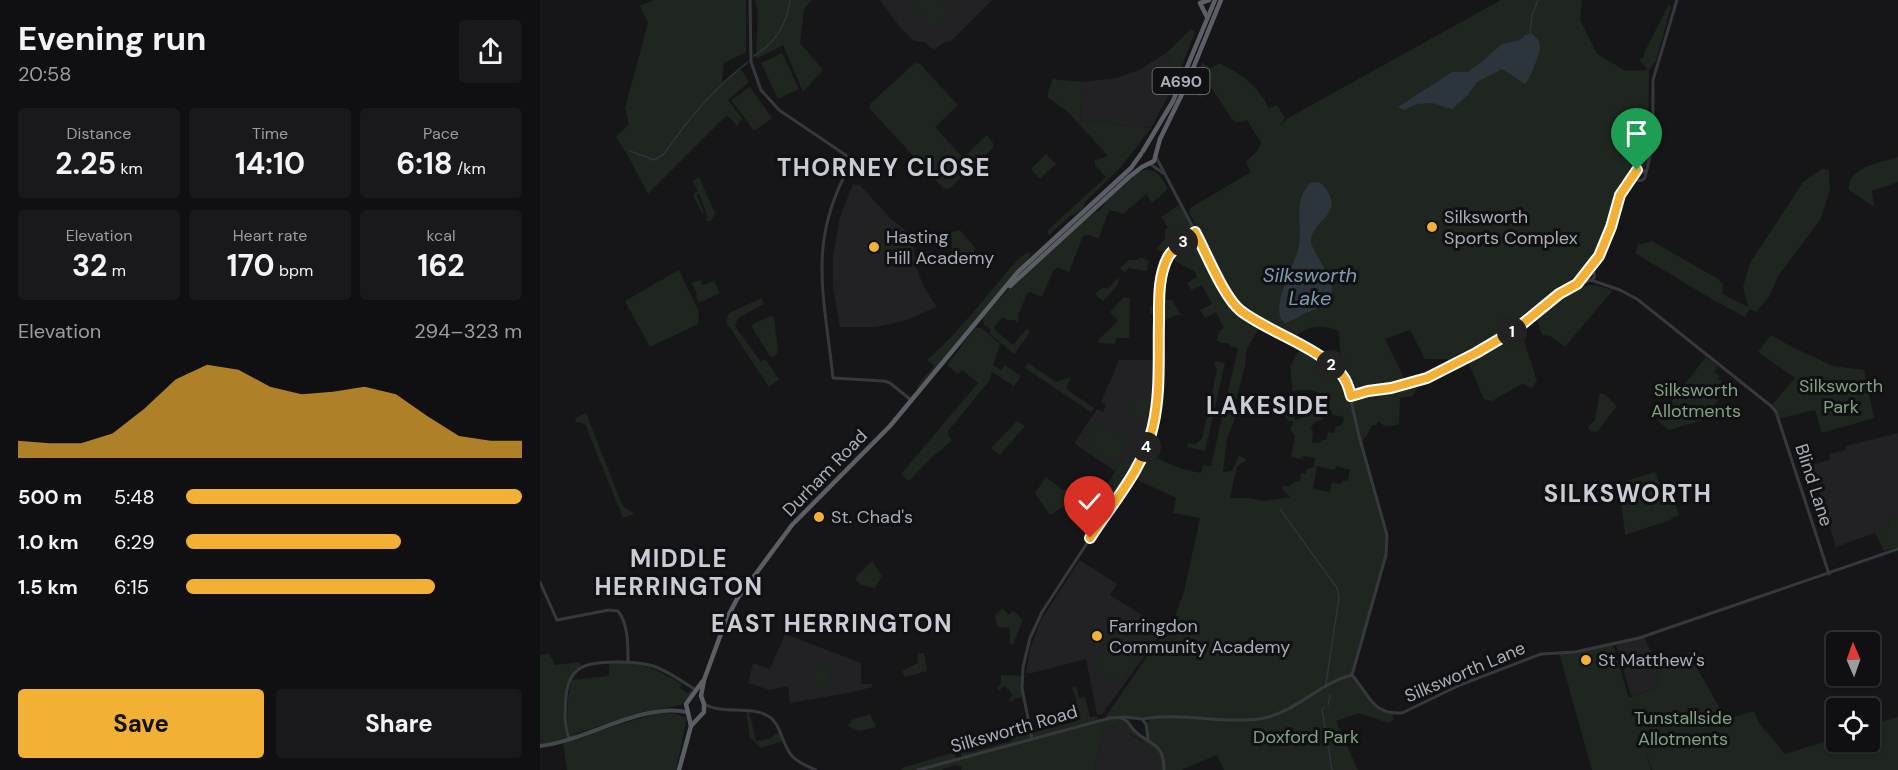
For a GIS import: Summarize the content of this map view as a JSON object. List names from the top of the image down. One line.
{"streets":{"highway":["A690","Durham Road"],"street":["Blind Lane","Silksworth Lane","Silksworth Road"]},"crossings":[["Blind Lane","Silksworth Lane"],["Silksworth Lane","Silksworth Road"]],"districts":["THORNEY CLOSE","LAKESIDE","SILKSWORTH","MIDDLE HERRINGTON","EAST HERRINGTON"],"water":["Silksworth Lake"],"parks":["Silksworth Park","Silksworth Allotments","Tunstallside Allotments","Doxford Park"],"places":["Silksworth Sports Complex","Hasting Hill Academy","St. Chad's","Farringdon Community Academy","St Matthew's"],"north":"top","page":{"heading":["Evening run","20:58"],"stats":[["Distance","2.25 km"],["Time","14:10"],["Pace","6:18 /km"],["Elevation","32 m"],["Heart rate","170 bpm"],["kcal","162"]],"pins":["3","1","2","4"],"chart":["Elevation","294–323 m"],"list":[{"name":"500 m","note":"5:48"},{"name":"1.0 km","note":"6:29"},{"name":"1.5 km","note":"6:15"}],"buttons":["Save","Share"]}}
